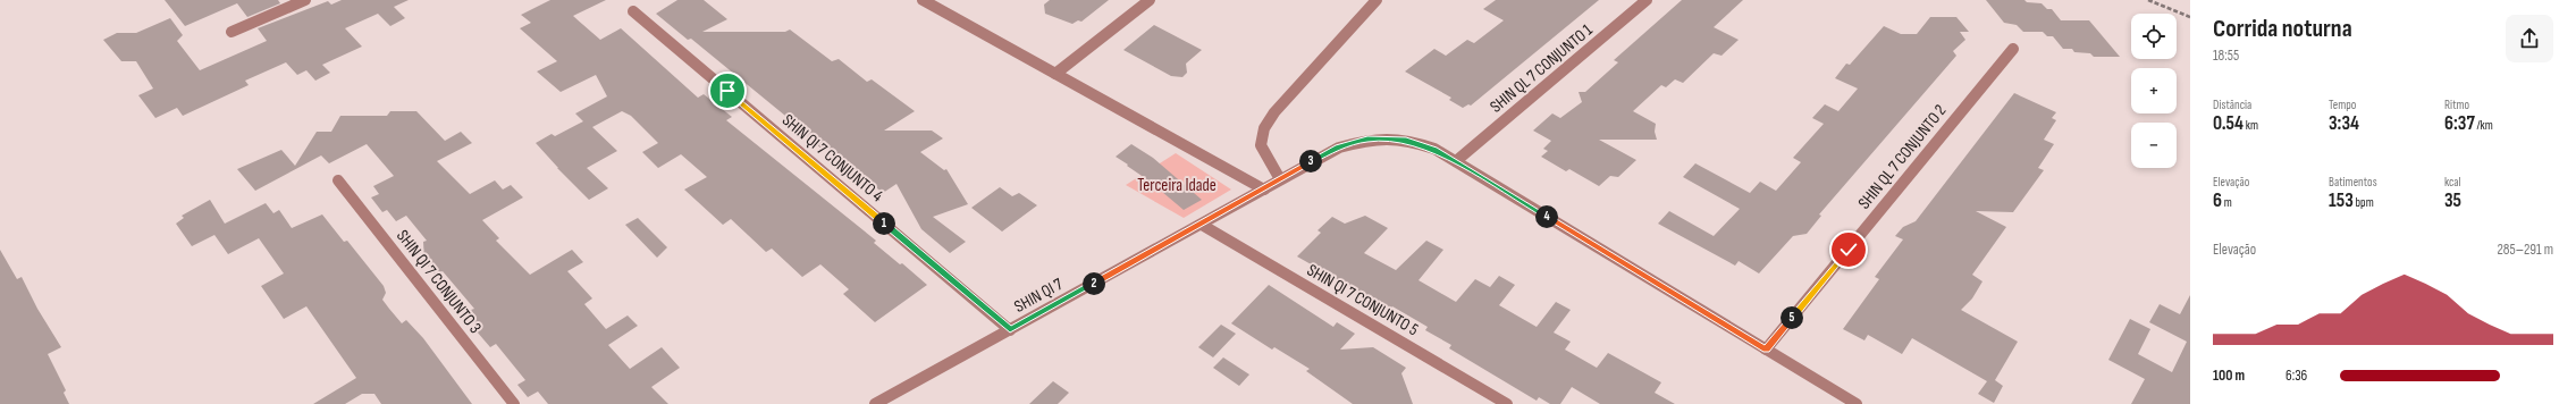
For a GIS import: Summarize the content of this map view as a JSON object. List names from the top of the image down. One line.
{"streets":{"street":["SHIN QL 7 CONJUNTO 1","SHIN QL 7 CONJUNTO 2","SHIN QI 7 CONJUNTO 4","SHIN QI 7 CONJUNTO 3","SHIN QI 7","SHIN QI 7 CONJUNTO 5"]},"crossings":[["SHIN QL 7 CONJUNTO 1","SHIN QI 7"],["SHIN QL 7 CONJUNTO 2","SHIN QI 7"],["SHIN QI 7 CONJUNTO 4","SHIN QI 7"],["SHIN QI 7","SHIN QI 7 CONJUNTO 5"]],"parks":["Terceira Idade"],"page":{"heading":["Corrida noturna","18:55"],"map_buttons":["+","−"],"stats":[["Distância","0.54 km"],["Tempo","3:34"],["Ritmo","6:37 /km"],["Elevação","6 m"],["Batimentos","153 bpm"],["kcal","35"]],"pins":["3","4","1","2","5"],"chart":["Elevação","285–291 m"],"list":[{"name":"100 m","note":"6:36"}]}}
